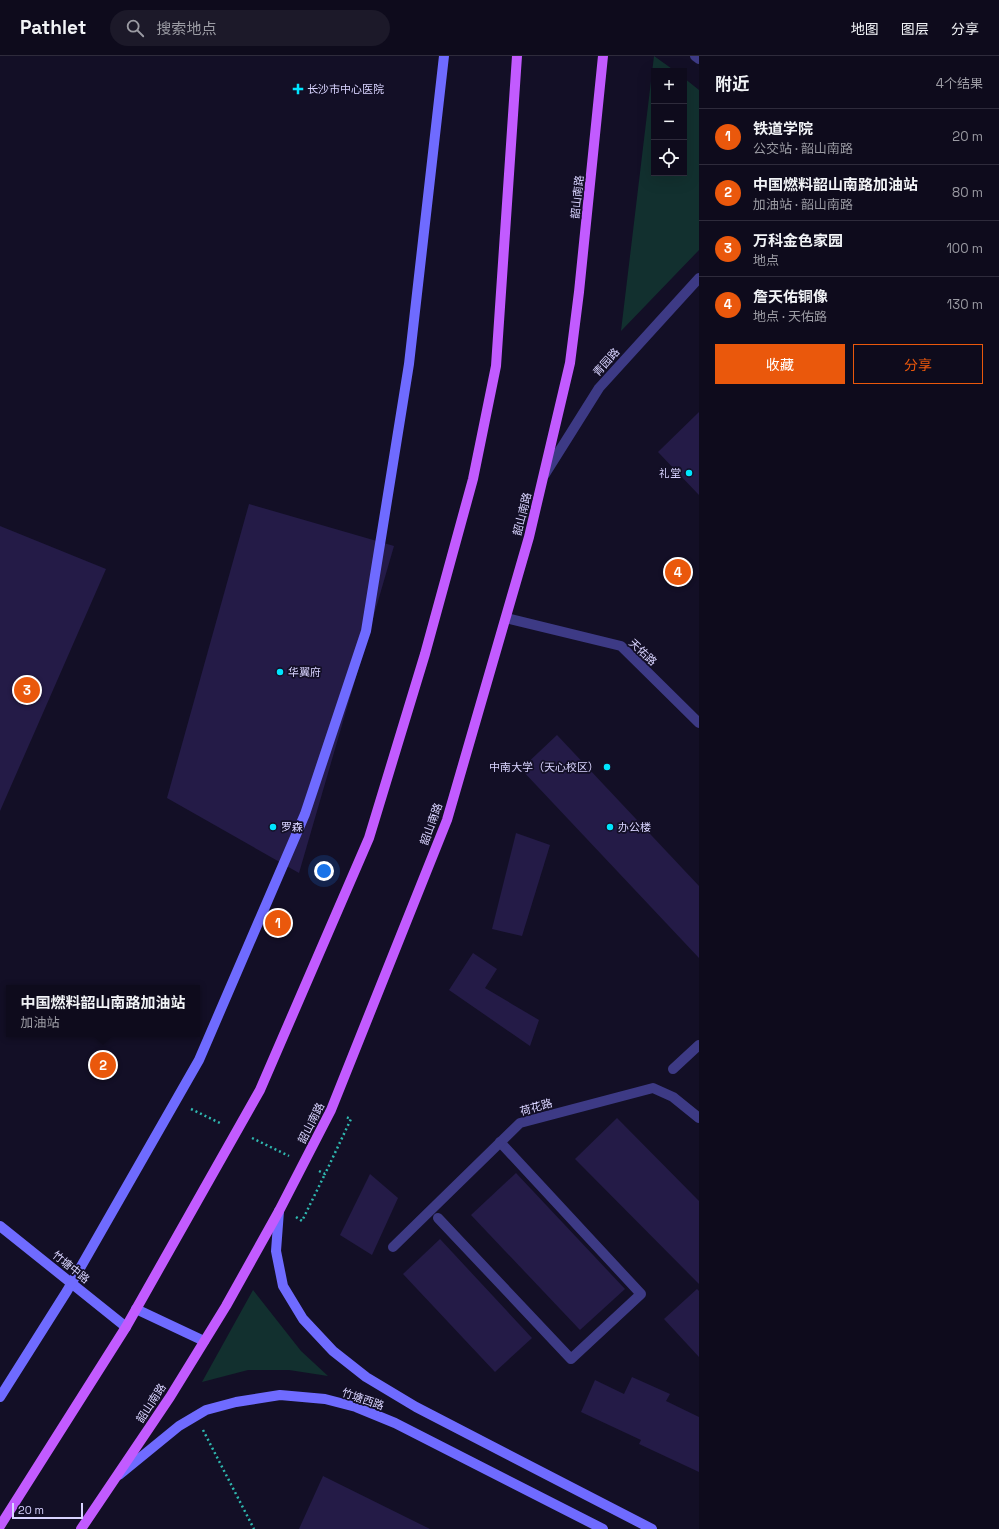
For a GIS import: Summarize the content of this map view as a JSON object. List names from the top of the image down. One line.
{"streets":{"main road":["韶山南路"],"street":["青园路","天佑路","荷花路","竹塘中路","竹塘西路"]},"crossings":[["韶山南路","青园路"],["韶山南路","天佑路"],["韶山南路","竹塘西路"]],"places":{"health":["长沙市中心医院"],"other":["礼堂","华翼府","中南大学（天心校区）","罗森","办公楼"]},"scale_bar":"20 m","page":{"header":"Pathlet","search":"搜索地点","nav":["地图","图层","分享"],"heading":["附近","4个结果"],"map_buttons":["+","−"],"list":[{"mark":"1","name":"铁道学院","note":"公交站 · 韶山南路","value":"20 m"},{"mark":"2","name":"中国燃料韶山南路加油站","note":"加油站 · 韶山南路","value":"80 m"},{"mark":"3","name":"万科金色家园","note":"地点","value":"100 m"},{"mark":"4","name":"詹天佑铜像","note":"地点 · 天佑路","value":"130 m"}],"buttons":["收藏","分享"],"pins":["4","3","1","2"],"popup":["中国燃料韶山南路加油站","加油站"],"scale":"20 m"}}
